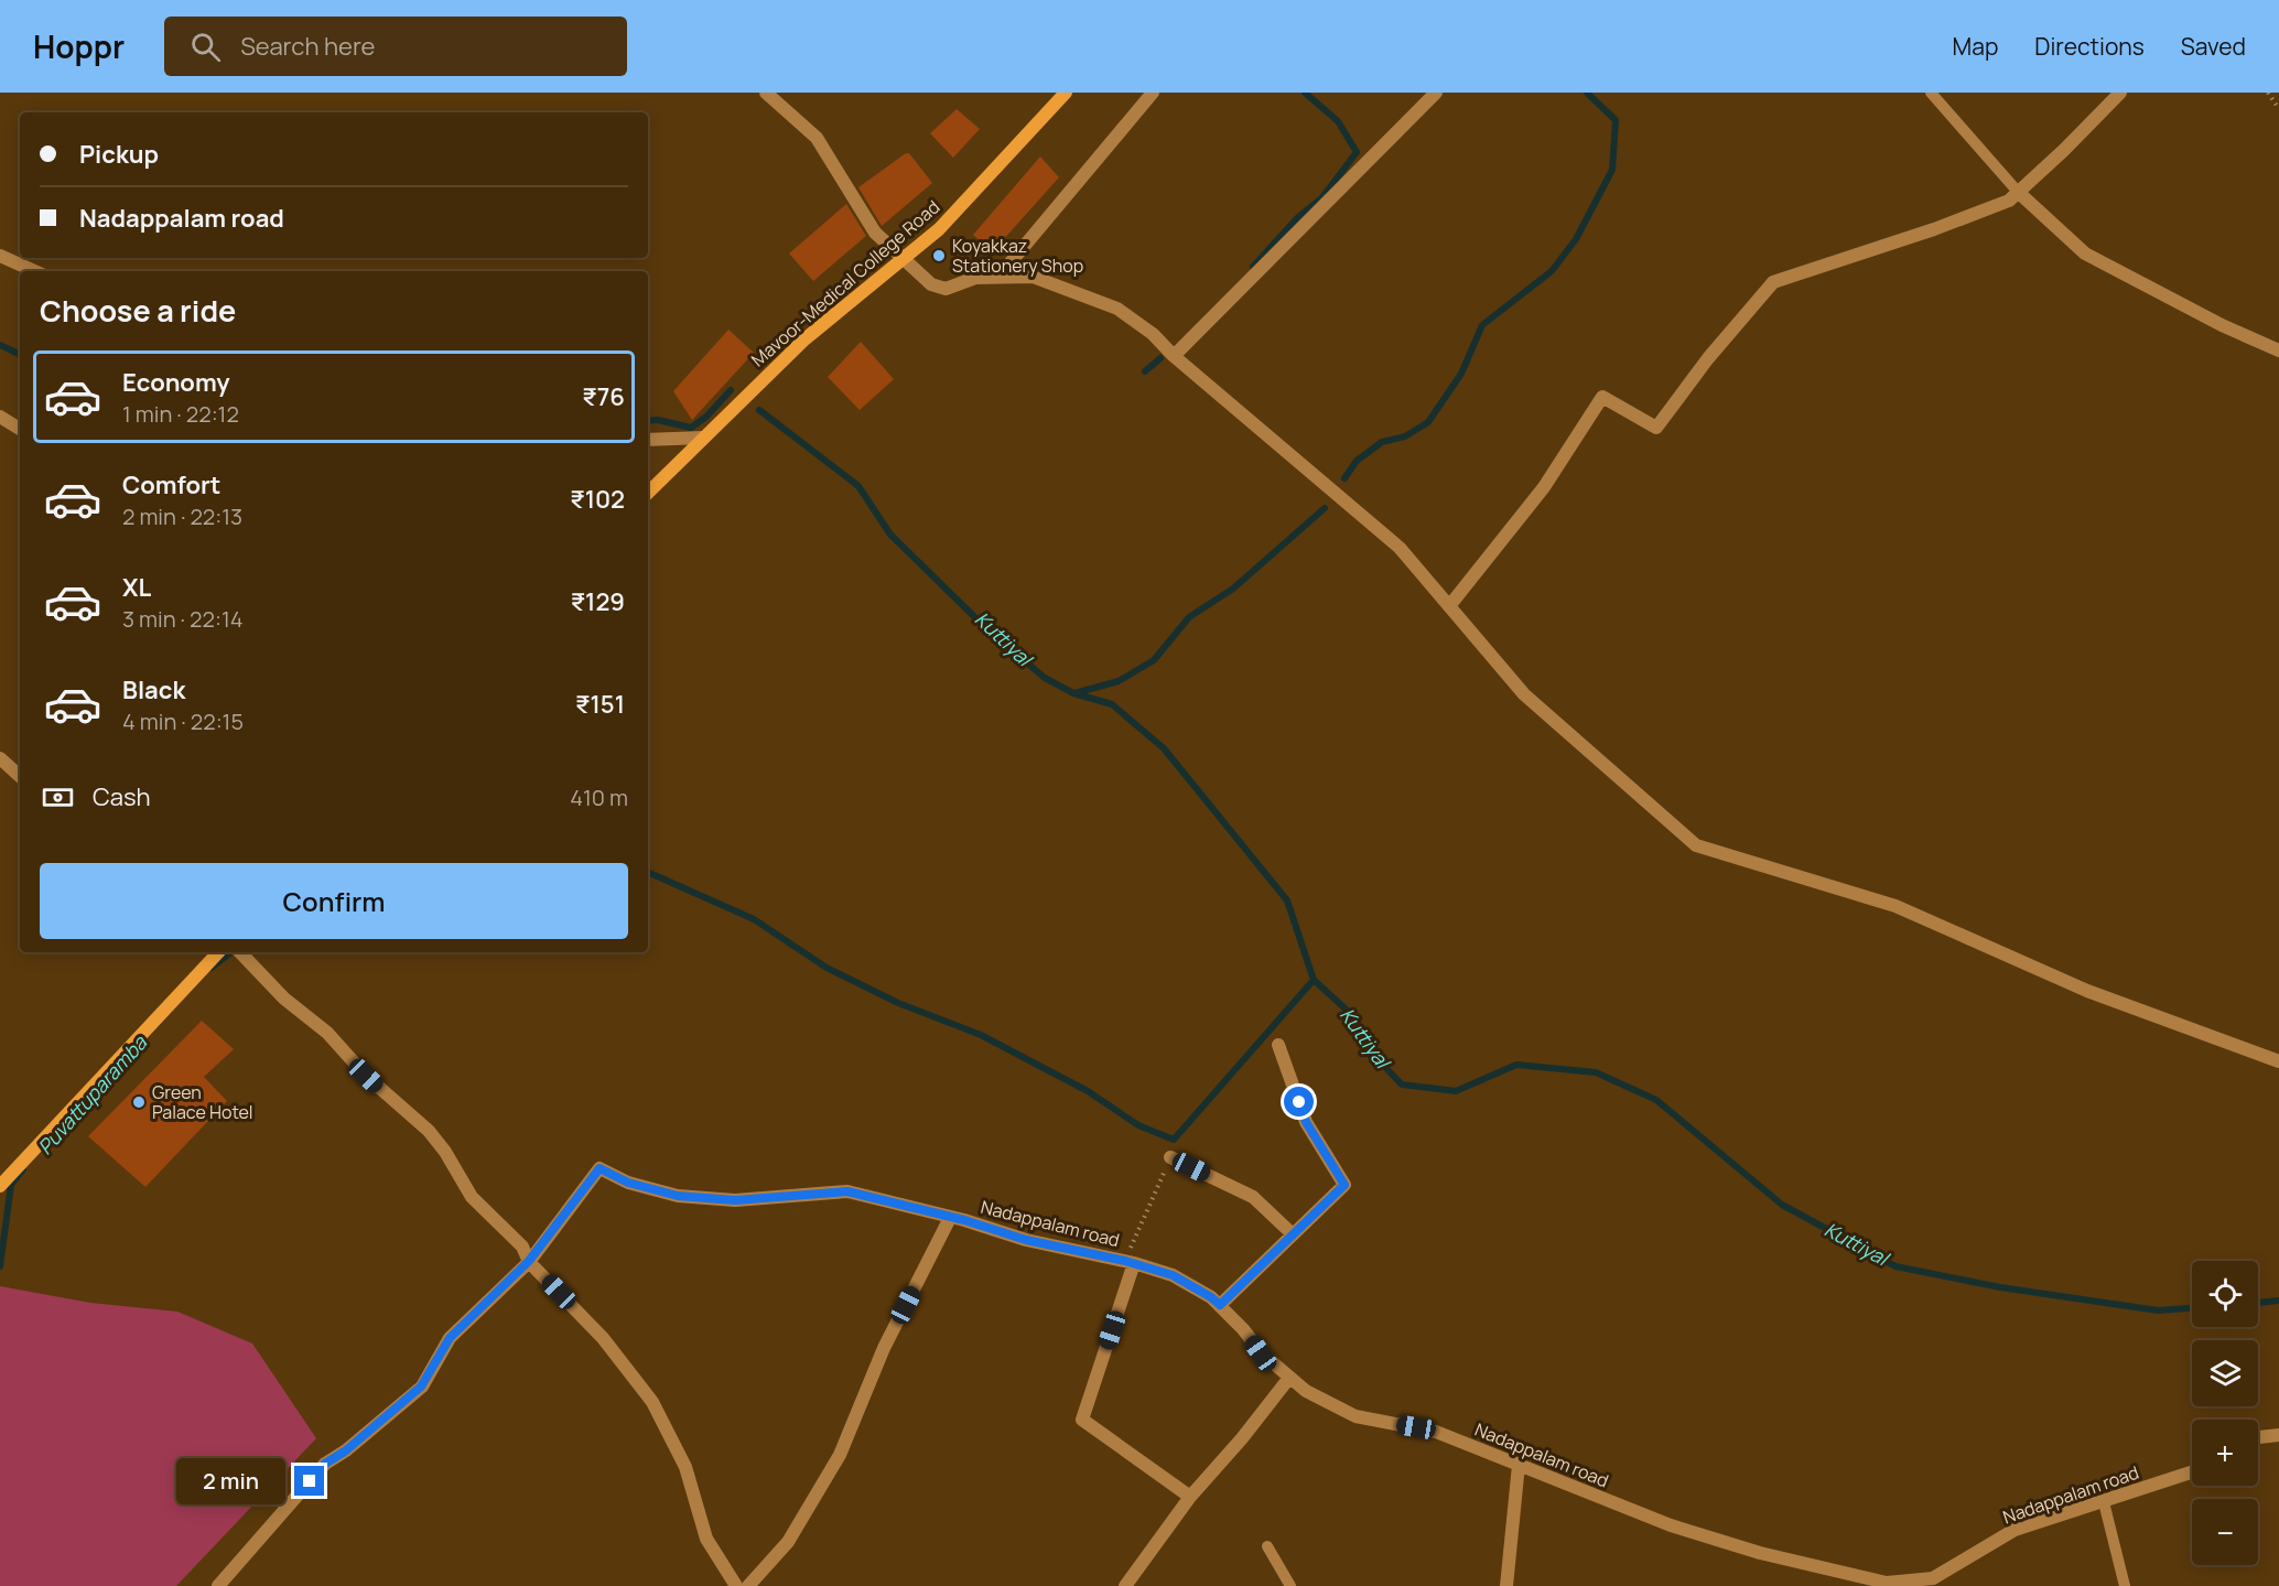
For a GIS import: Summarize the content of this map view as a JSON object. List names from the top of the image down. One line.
{"streets":{"main road":["Mavoor-Medical College Road"],"street":["Nadappalam road"]},"water":["Kuttiyal","Puvattuparamba"],"places":["Koyakkaz Stationery Shop","Green Palace Hotel"],"page":{"header":"Hoppr","search":"Search here","nav":["Map","Directions","Saved"],"banner":["Pickup","Nadappalam road"],"heading":"Choose a ride","list":[{"name":"Economy","note":"1 min · 22:12","value":"₹76"},{"name":"Comfort","note":"2 min · 22:13","value":"₹102"},{"name":"XL","note":"3 min · 22:14","value":"₹129"},{"name":"Black","note":"4 min · 22:15","value":"₹151"}],"pay":["Cash","410 m"],"buttons":"Confirm","map_buttons":["+","−"],"bubble":"2 min"}}
